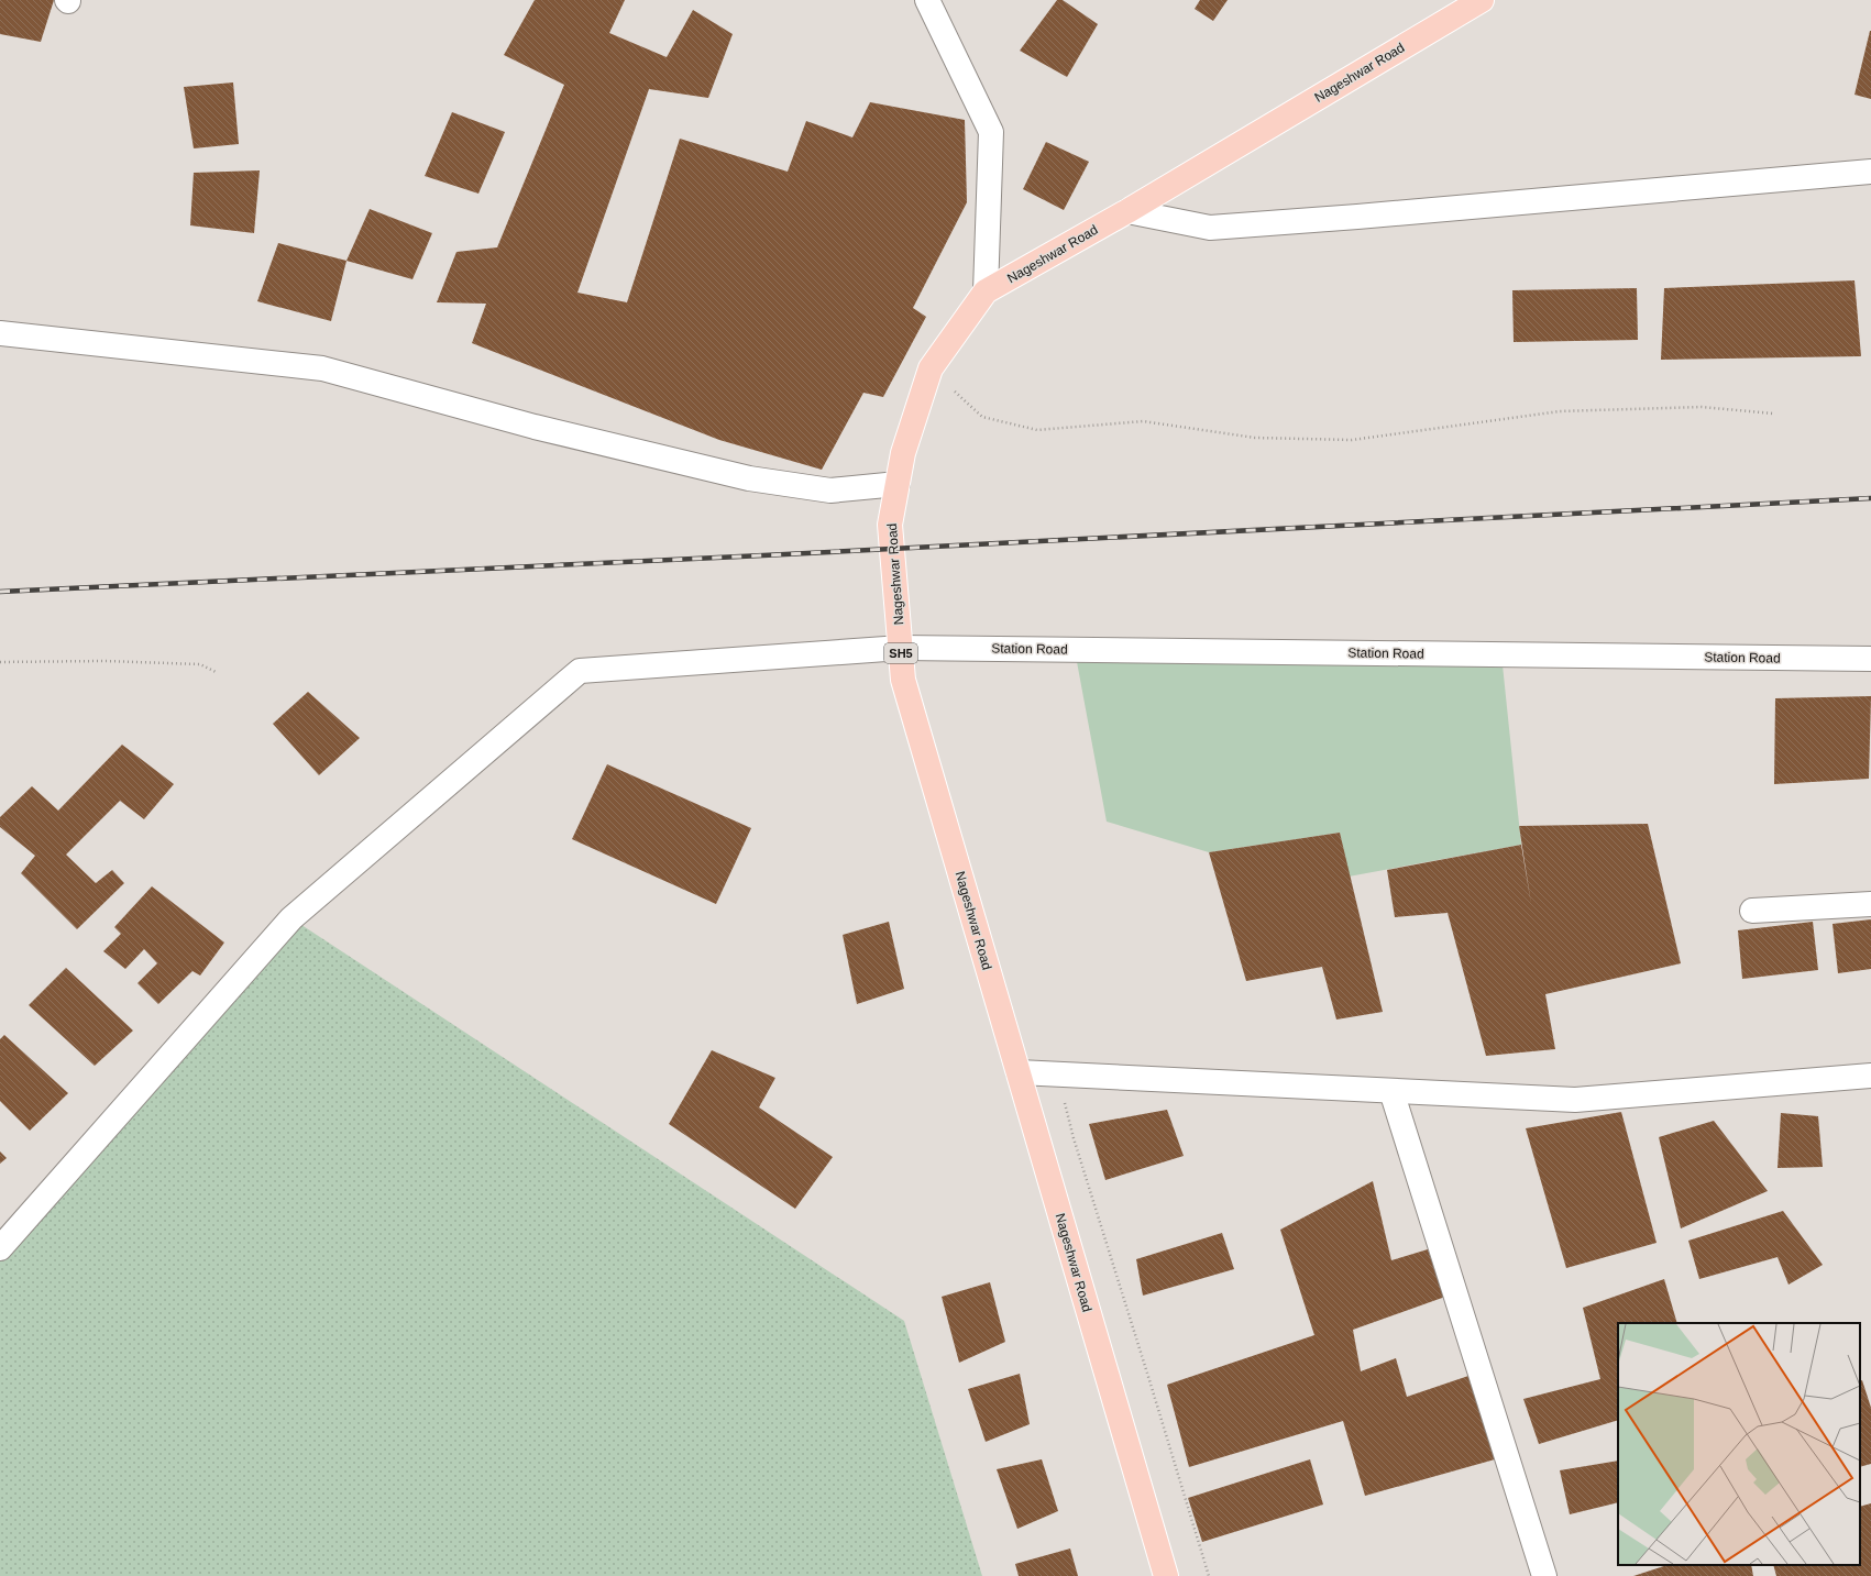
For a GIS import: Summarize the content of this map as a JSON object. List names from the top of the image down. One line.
{"streets":{"main road":["Nageshwar Road","SH5"],"street":["Station Road"]},"crossings":[["Nageshwar Road","Station Road"]]}
